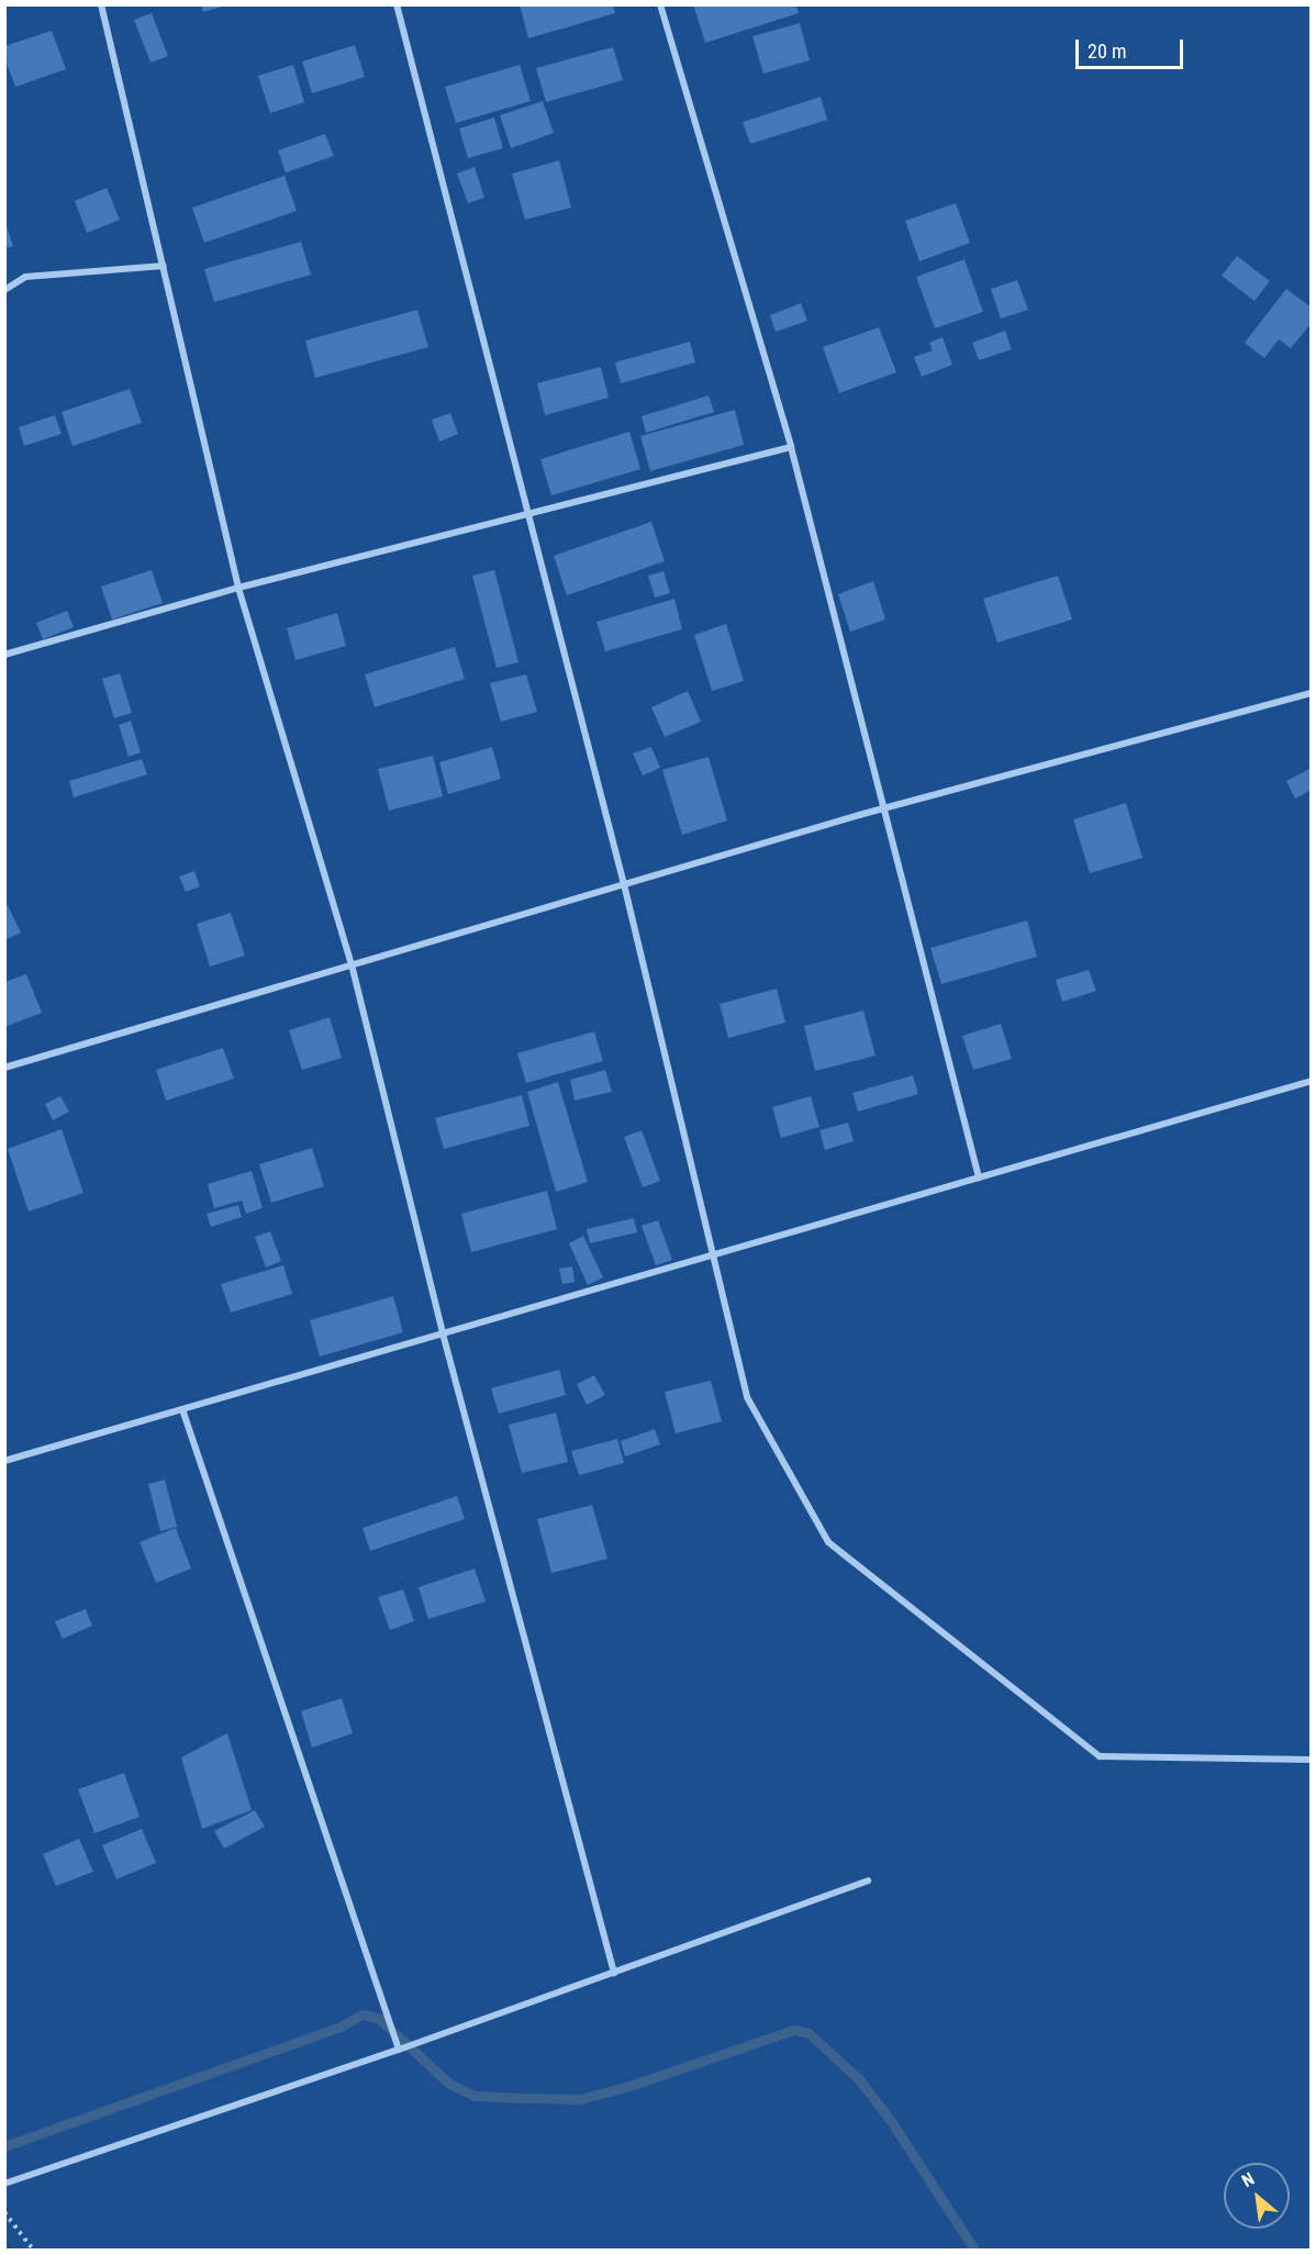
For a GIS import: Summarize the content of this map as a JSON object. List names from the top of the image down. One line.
{"scale_bar":"20 m","north":"top left"}
